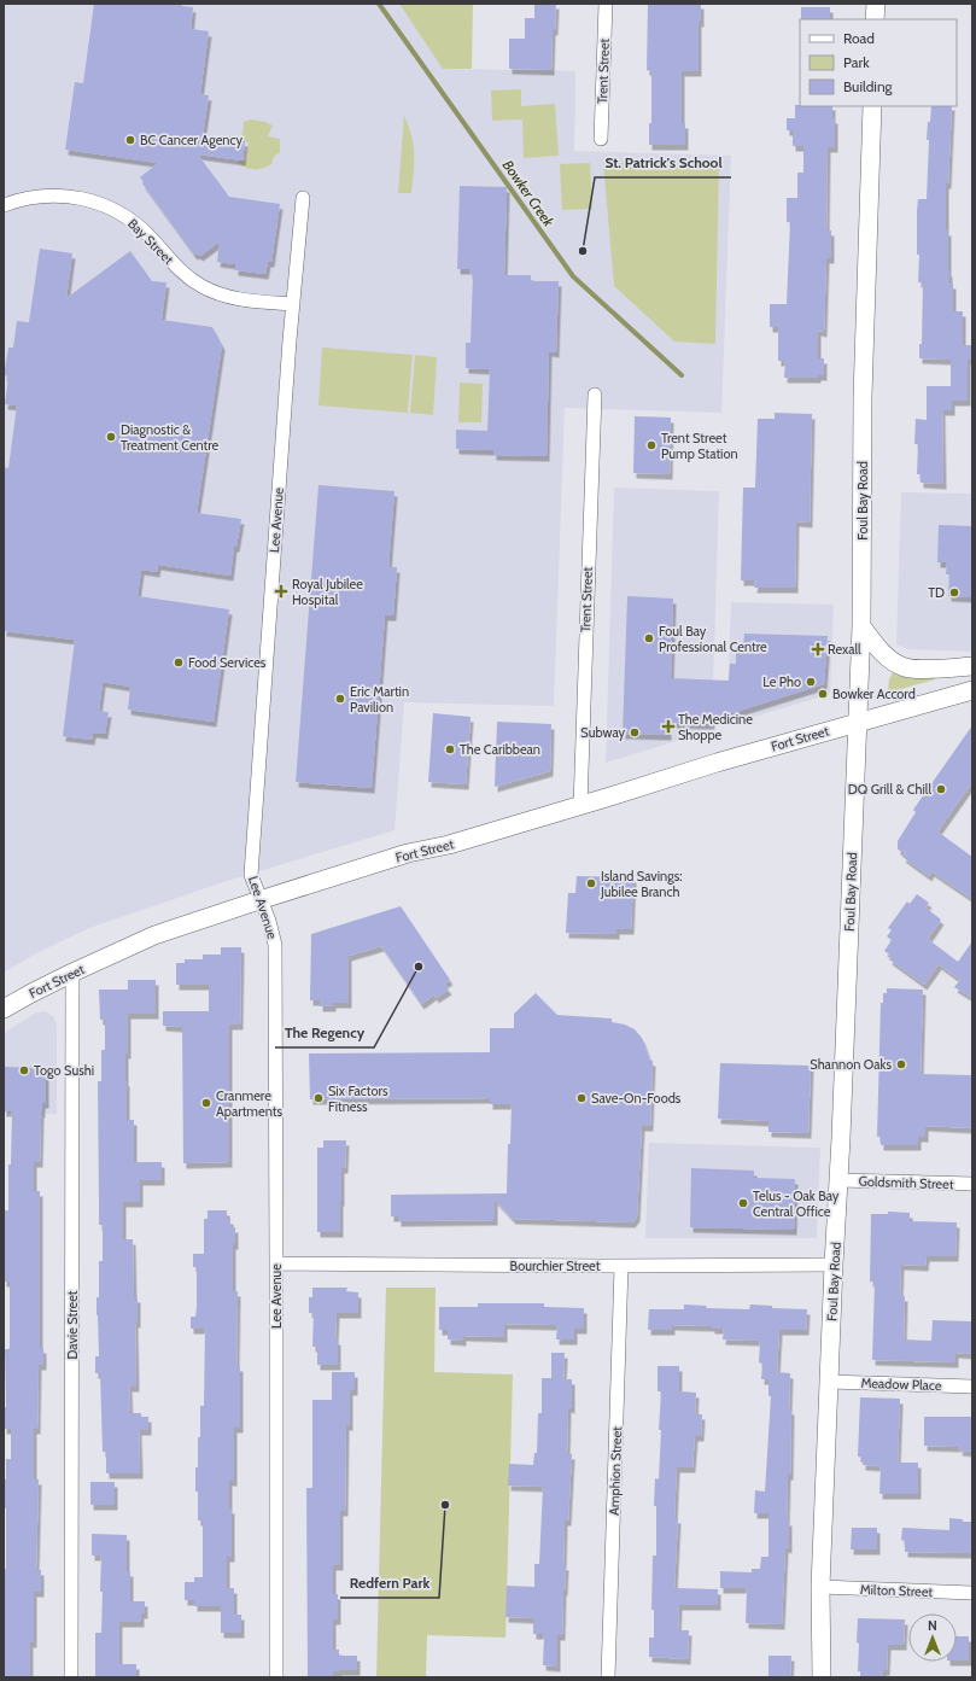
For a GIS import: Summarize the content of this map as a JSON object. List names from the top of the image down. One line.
{"streets":{"main road":["Foul Bay Road","Fort Street"],"street":["Trent Street","Bay Street","Lee Avenue","Goldsmith Street","Bourchier Street","Davie Street","Meadow Place","Amphion Street","Milton Street"]},"crossings":[["Trent Street","Fort Street"],["Bay Street","Lee Avenue"],["Foul Bay Road","Fort Street"],["Foul Bay Road","Goldsmith Street"],["Foul Bay Road","Bourchier Street"],["Foul Bay Road","Meadow Place"],["Foul Bay Road","Milton Street"],["Lee Avenue","Fort Street"],["Lee Avenue","Bourchier Street"],["Fort Street","Davie Street"],["Bourchier Street","Amphion Street"]],"water":["Bowker Creek"],"places":{"other":["BC Cancer Agency","St. Patrick's School","Diagnostic & Treatment Centre","Trent Street Pump Station","TD","Foul Bay Professional Centre","Food Services","Le Pho","Bowker Accord","Eric Martin Pavilion","Subway","The Caribbean","DQ Grill & Chill","Island Savings: Jubilee Branch","The Regency","Shannon Oaks","Togo Sushi","Six Factors Fitness","Save-On-Foods","Cranmere Apartments","Telus - Oak Bay Central Office","Redfern Park"],"health":["Royal Jubilee Hospital","Rexall","The Medicine Shoppe"]},"legend":["Road","Park","Building"],"north":"top"}
